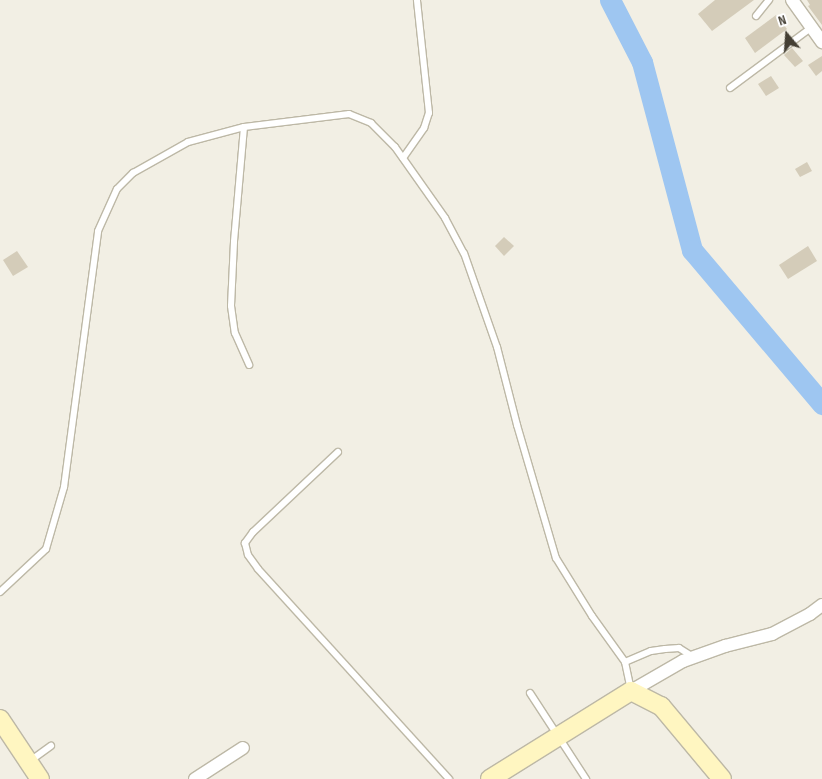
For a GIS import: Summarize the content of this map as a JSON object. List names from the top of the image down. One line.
{"north":"top"}
